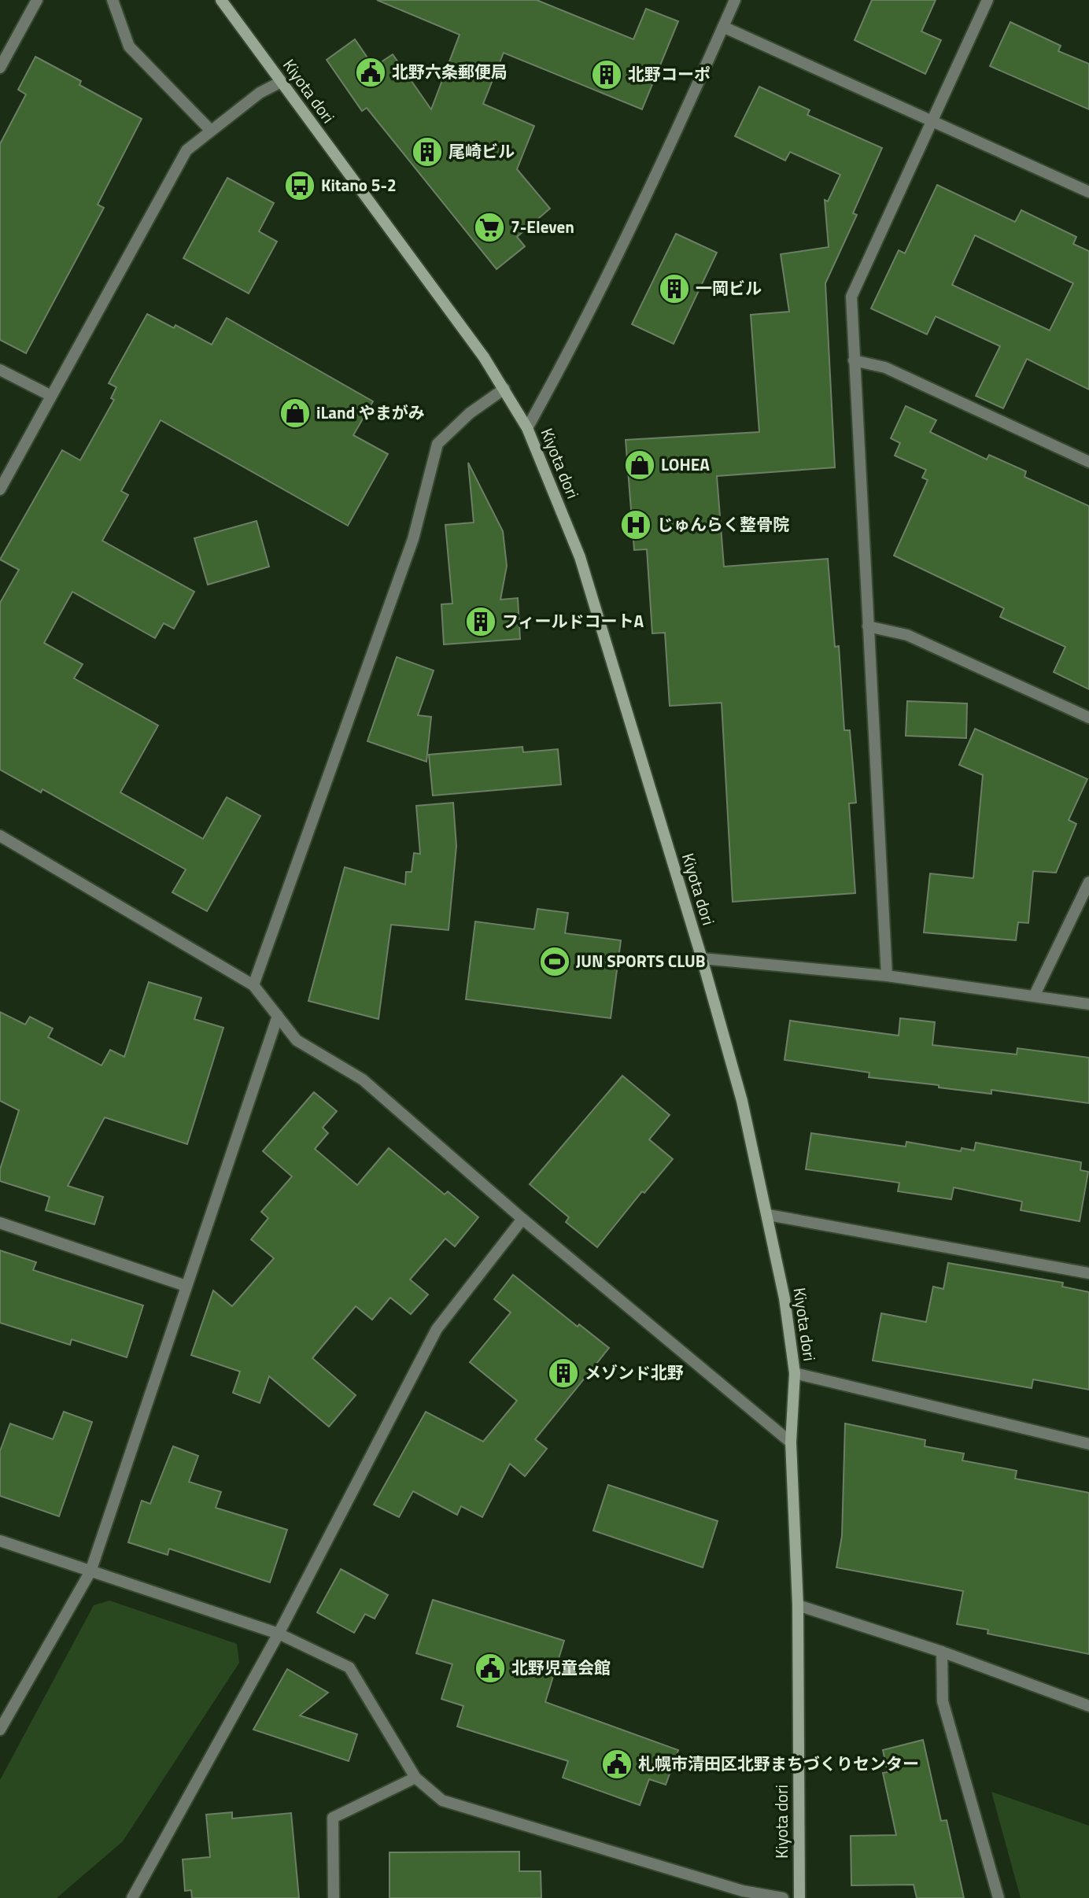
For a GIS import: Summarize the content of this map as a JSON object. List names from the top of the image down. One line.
{"streets":{"street":["Kiyota dori"]},"places":{"public building":["北野六条郵便局","北野児童会館","札幌市清田区北野まちづくりセンター"],"building":["北野コーポ","尾崎ビル","一岡ビル","フィールドコートA","メゾンド北野"],"bus stop":["Kitano 5-2"],"supermarket":["7-Eleven"],"shop":["iLand やまがみ","LOHEA"],"hospital":["じゅんらく整骨院"],"sports":["JUN SPORTS CLUB"]}}
